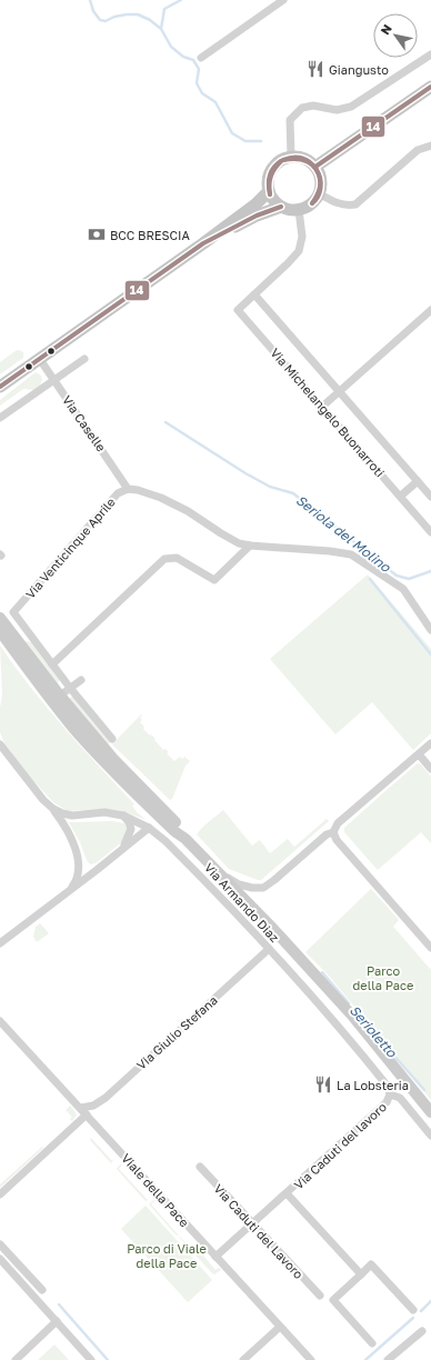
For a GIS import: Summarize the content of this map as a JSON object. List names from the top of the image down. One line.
{"streets":{"main road":["Via Armando Diaz"],"street":["Via Michelangelo Buonarroti","Via Caselle","Via Venticinque Aprile","Via Giulio Stefana","Via Caduti del lavoro","Viale della Pace","Via Caduti del Lavoro"]},"crossings":[["Via Caselle","Via Venticinque Aprile"],["Via Armando Diaz","Via Giulio Stefana"],["Via Armando Diaz","Via Caduti del lavoro"],["Via Giulio Stefana","Viale della Pace"],["Via Caduti del lavoro","Viale della Pace"],["Via Caduti del lavoro","Via Caduti del Lavoro"]],"water":["Seriola del Molino","Serioletto"],"parks":["Parco della Pace","Parco di Viale della Pace"],"places":{"restaurant":["Giangusto","La Lobsteria"],"bank":["BCC BRESCIA"]},"lines":["transit line 14"],"north":"top left"}
